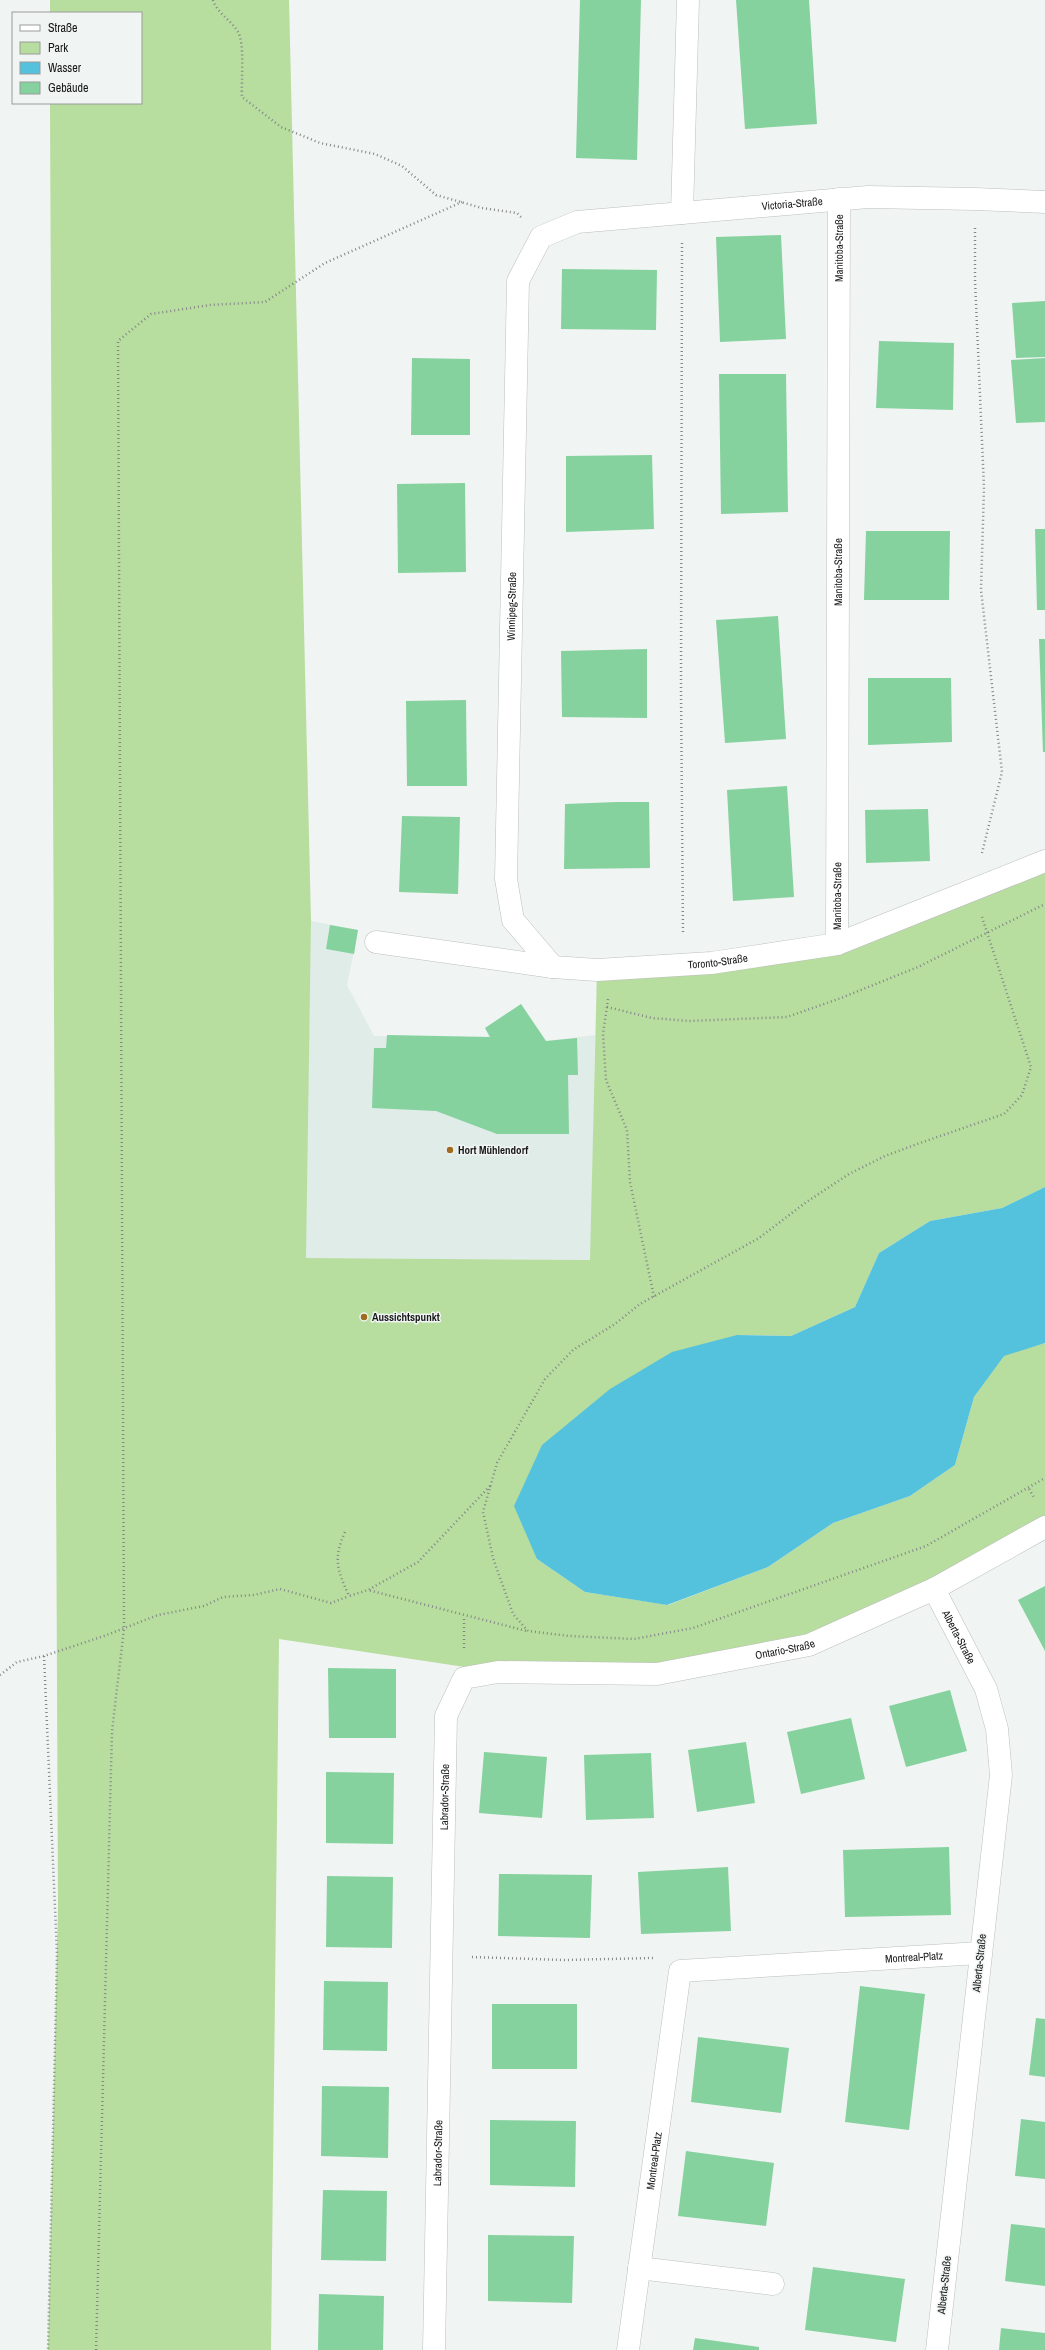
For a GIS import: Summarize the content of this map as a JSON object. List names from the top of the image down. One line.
{"streets":{"street":["Victoria-Straße","Manitoba-Straße","Winnipeg-Straße","Toronto-Straße","Alberta-Straße","Ontario-Straße","Labrador-Straße","Montreal-Platz"]},"crossings":[["Victoria-Straße","Manitoba-Straße"],["Victoria-Straße","Winnipeg-Straße"],["Manitoba-Straße","Toronto-Straße"],["Winnipeg-Straße","Toronto-Straße"],["Alberta-Straße","Ontario-Straße"],["Alberta-Straße","Montreal-Platz"],["Ontario-Straße","Labrador-Straße"]],"places":["Hort Mühlendorf","Aussichtspunkt"],"legend":["Straße","Park","Wasser","Gebäude"]}
